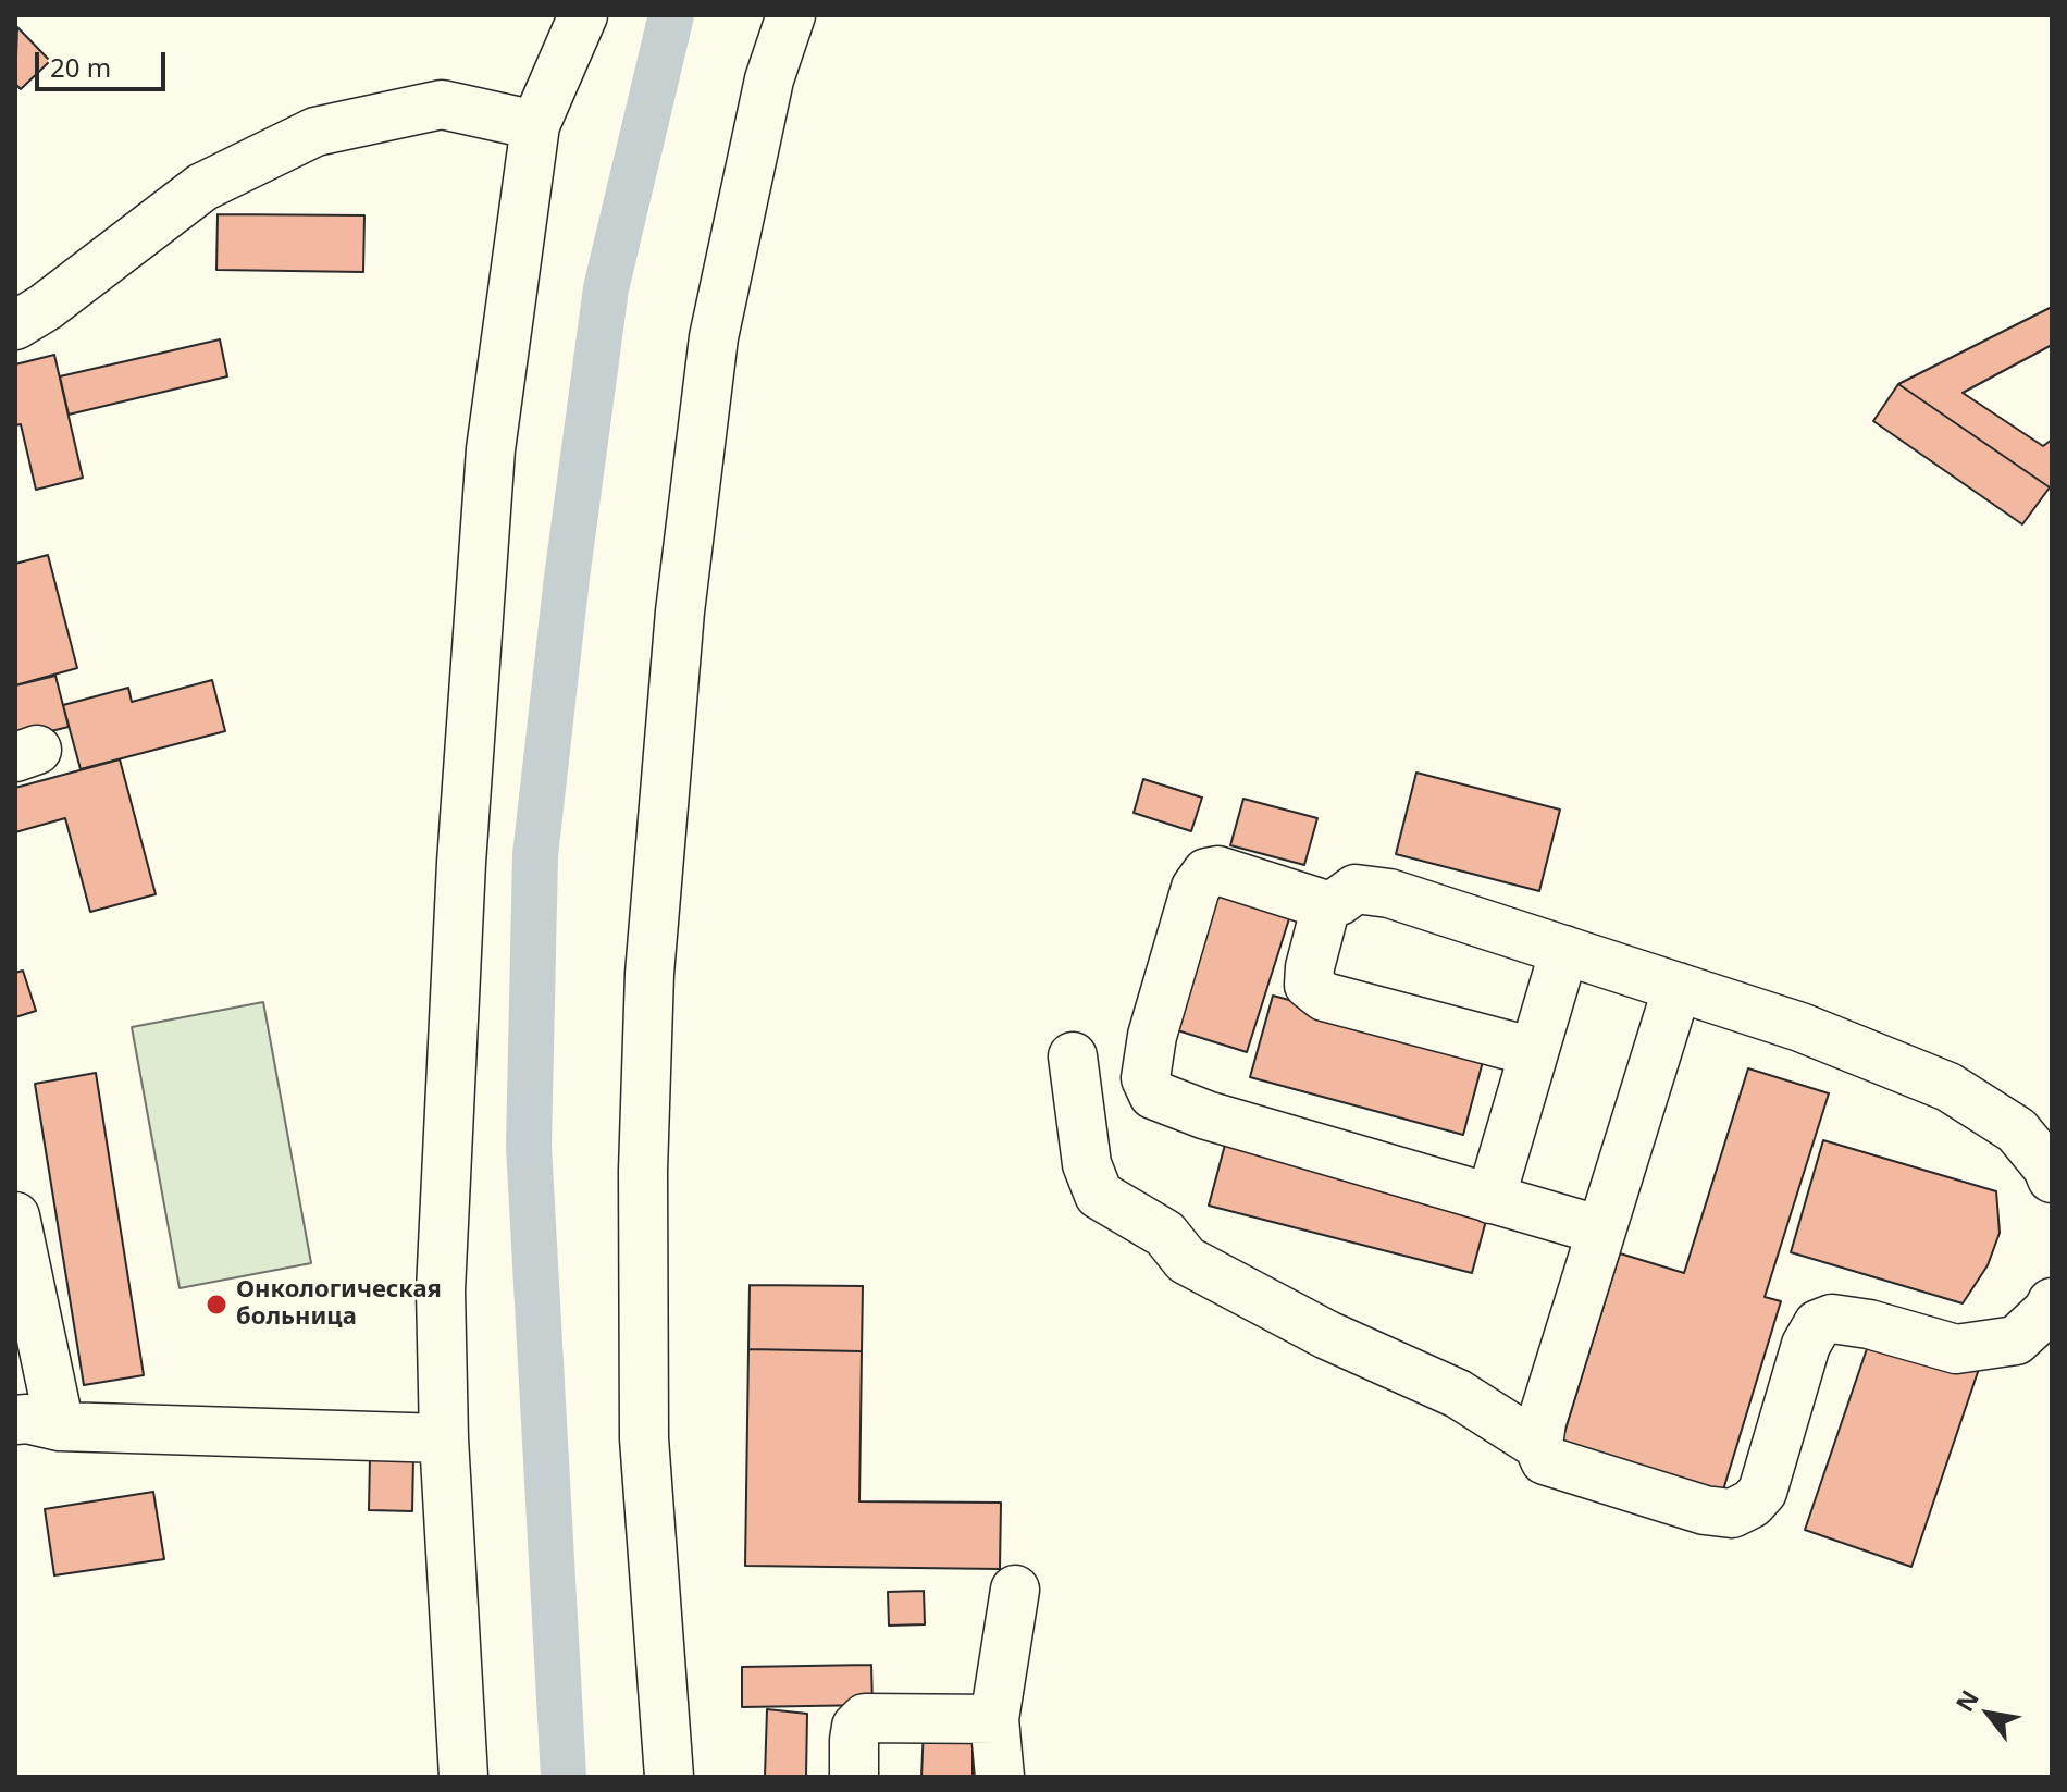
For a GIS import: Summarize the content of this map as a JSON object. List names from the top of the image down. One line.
{"places":["Онкологическая больница"],"scale_bar":"20 m","north":"top left"}
